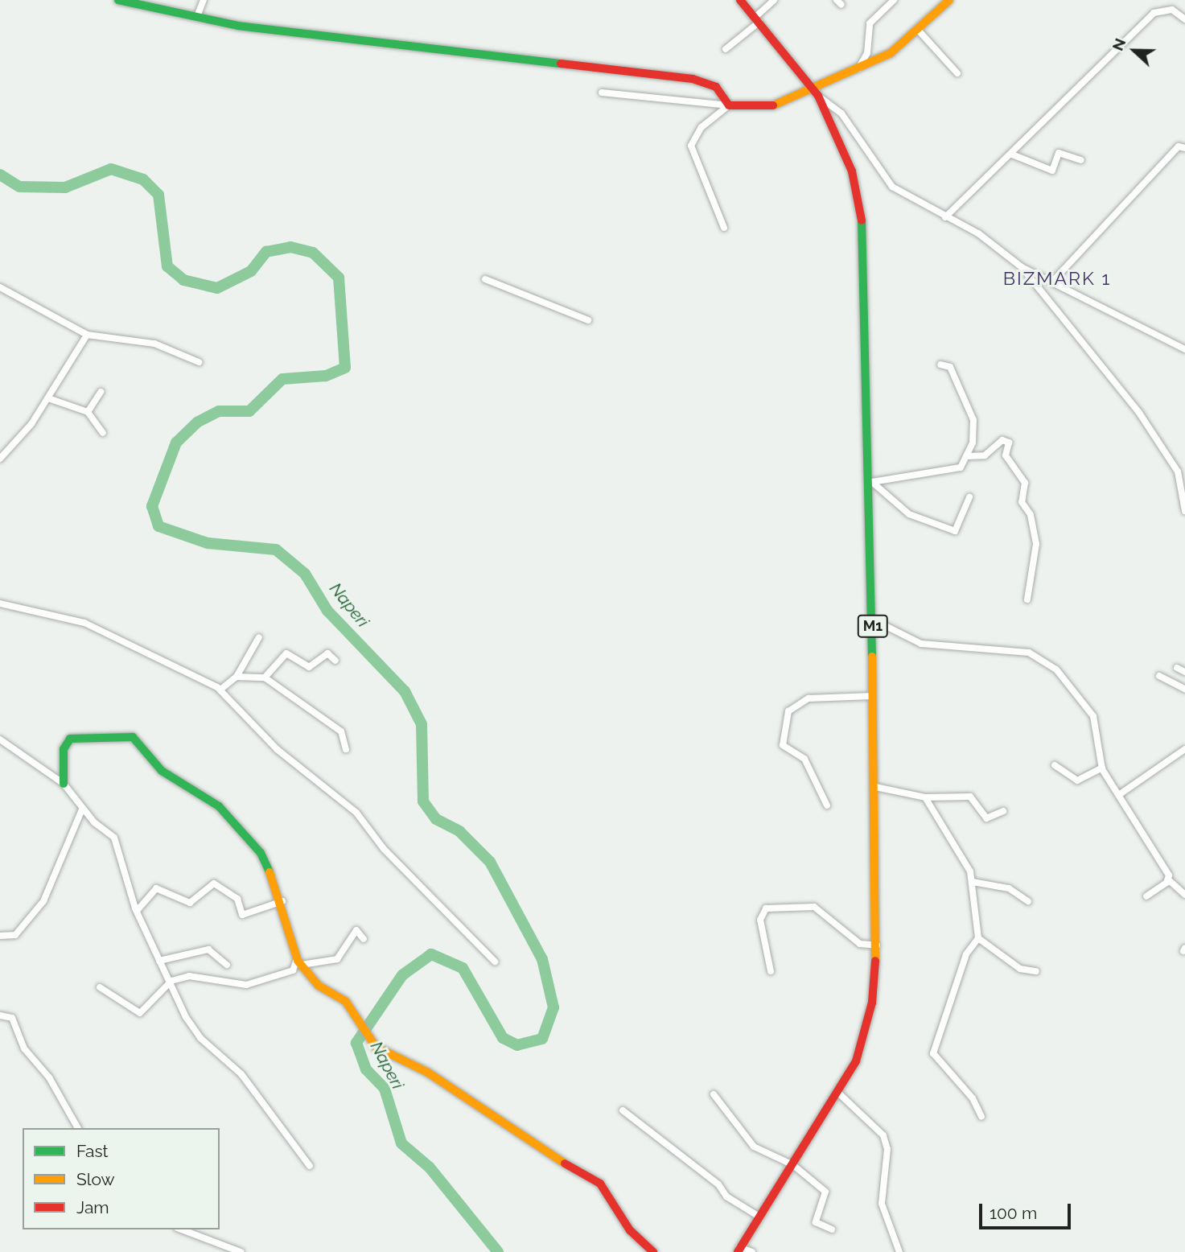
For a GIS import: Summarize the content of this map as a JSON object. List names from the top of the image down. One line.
{"streets":{"main road":["M1"]},"districts":["BIZMARK 1"],"water":["Naperi"],"legend":["Fast","Slow","Jam"],"scale_bar":"100 m","north":"left"}
